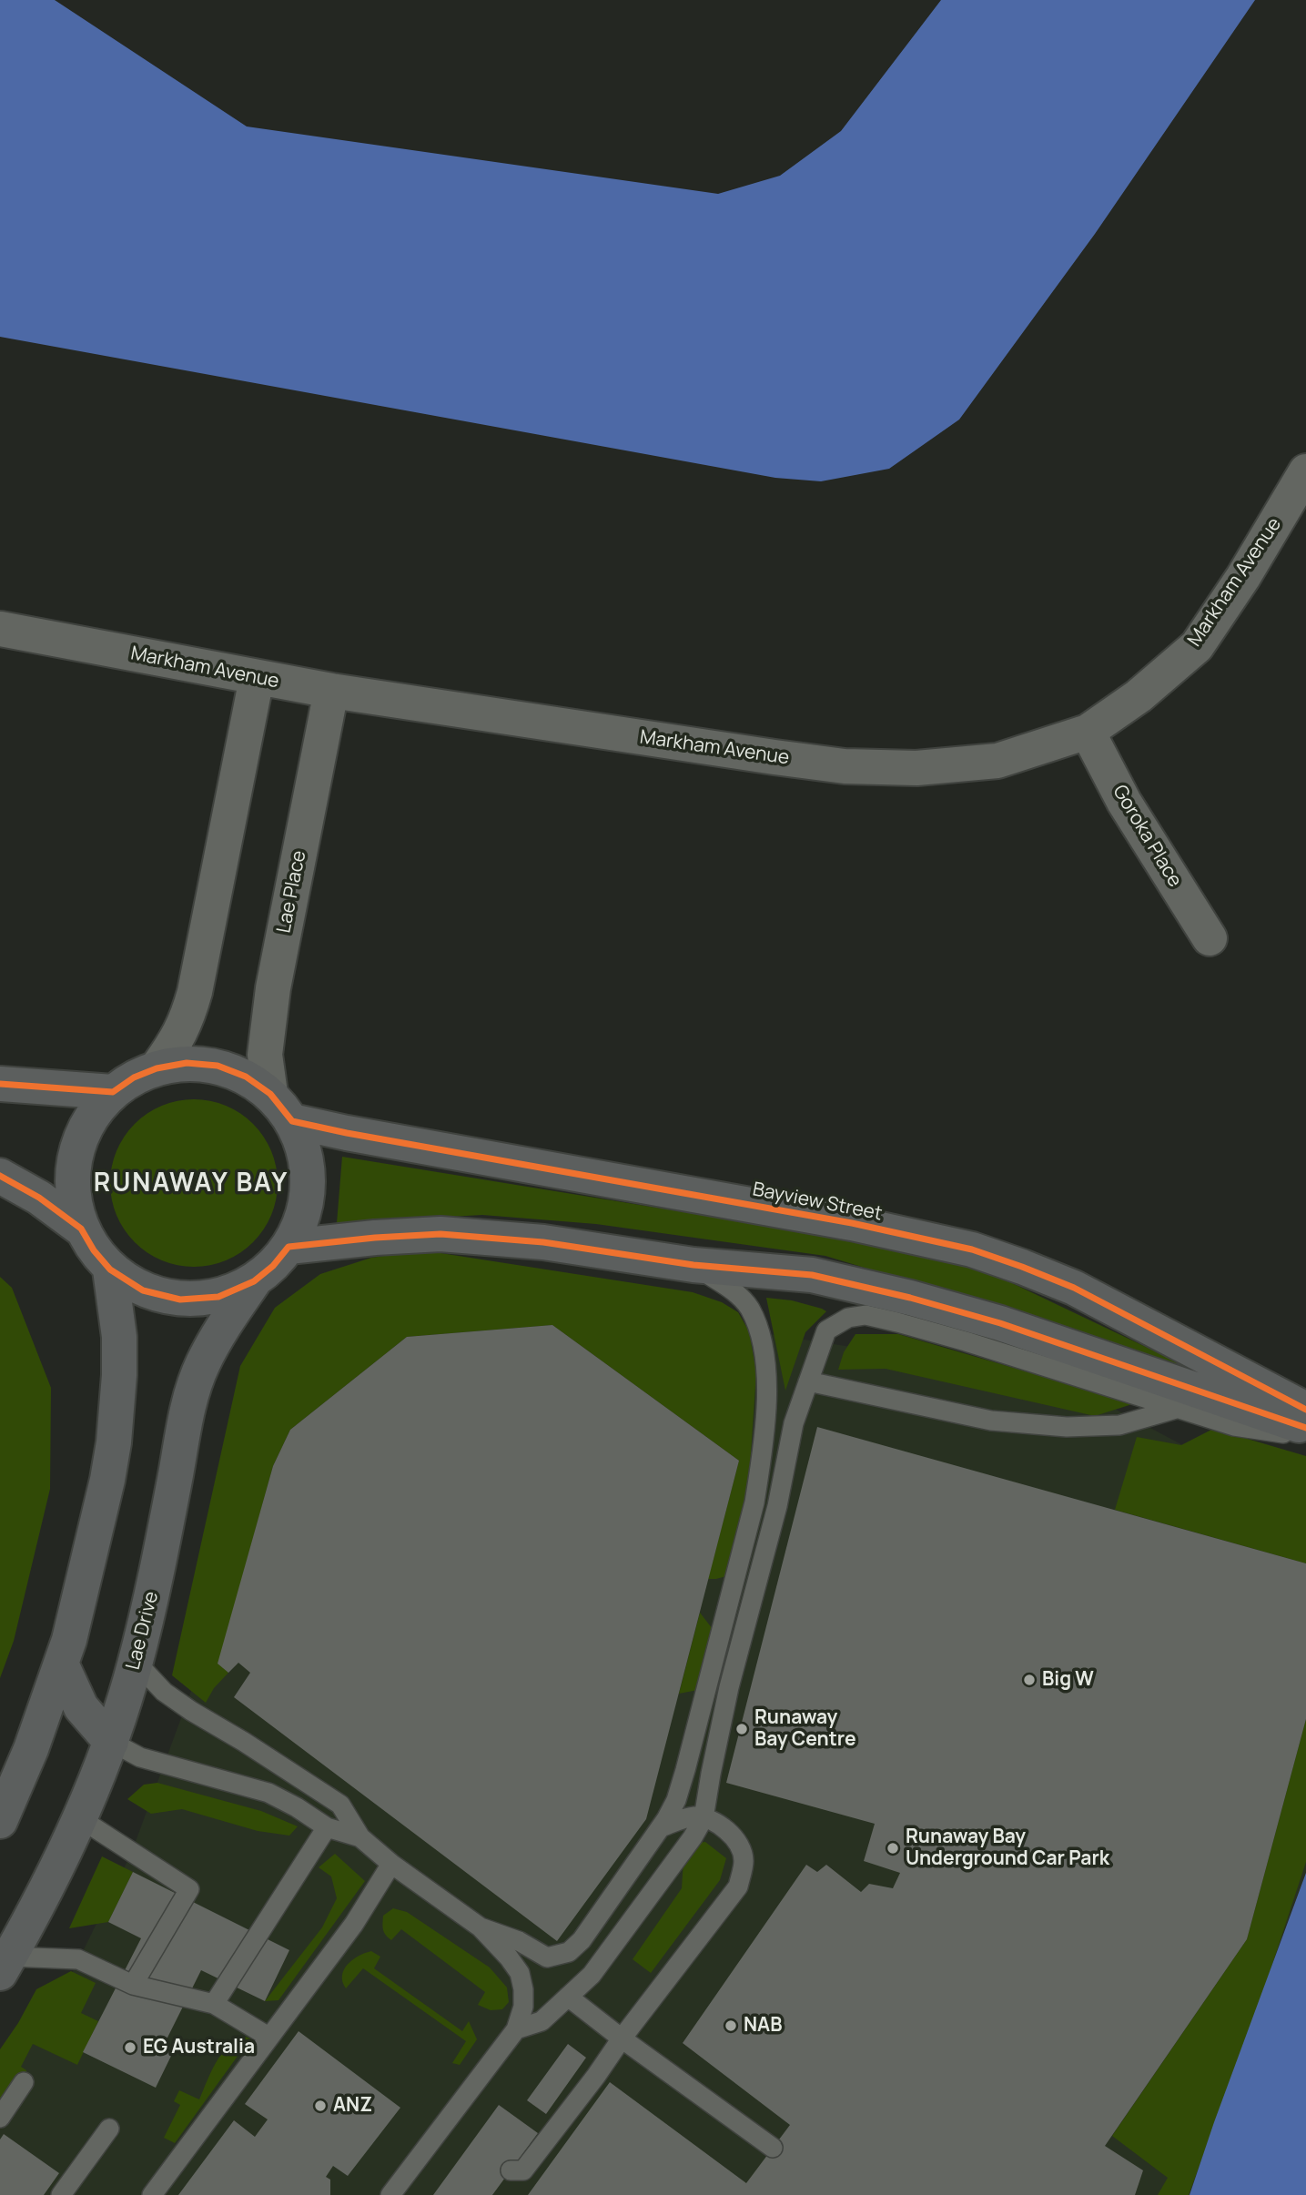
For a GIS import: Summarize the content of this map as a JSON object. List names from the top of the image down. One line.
{"streets":{"main road":["Bayview Street","Lae Drive"],"street":["Markham Avenue","Goroka Place","Lae Place"]},"crossings":[["Markham Avenue","Goroka Place"],["Markham Avenue","Lae Place"]],"districts":["RUNAWAY BAY"],"places":["Big W","Runaway Bay Centre","Runaway Bay Underground Car Park","NAB","EG Australia","ANZ"]}
